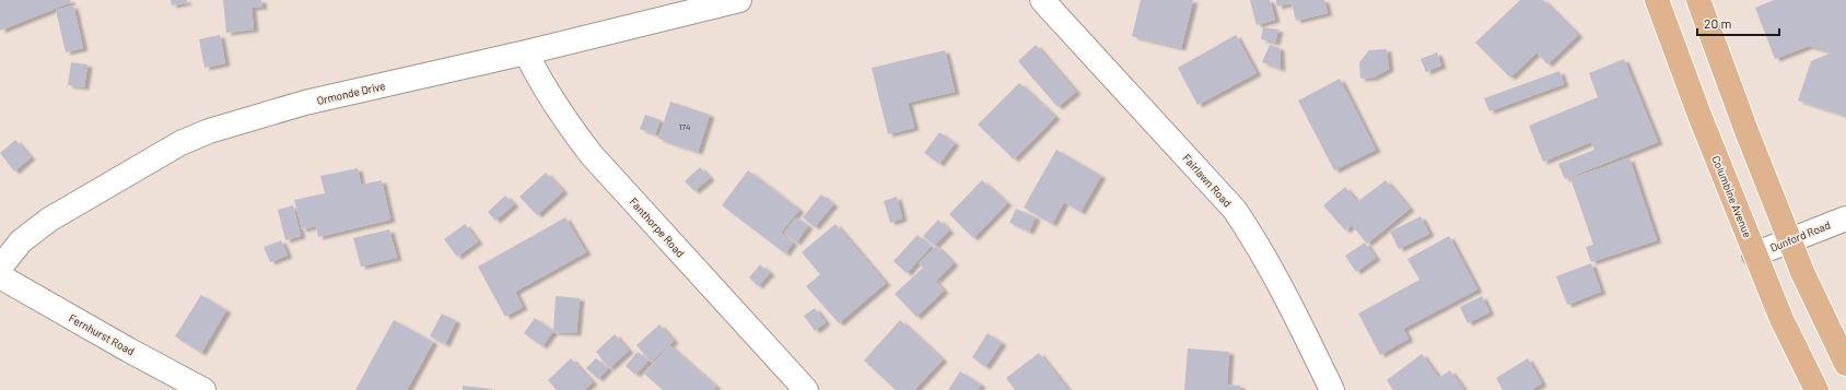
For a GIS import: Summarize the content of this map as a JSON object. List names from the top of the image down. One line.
{"streets":{"main road":["Columbine Avenue"],"street":["Ormonde Drive","Fairlawn Road","Fanthorpe Road","Dunford Road","Fernhurst Road"]},"crossings":[["Ormonde Drive","Fanthorpe Road"],["Columbine Avenue","Dunford Road"]],"house_numbers":["174"],"scale_bar":"20 m"}
